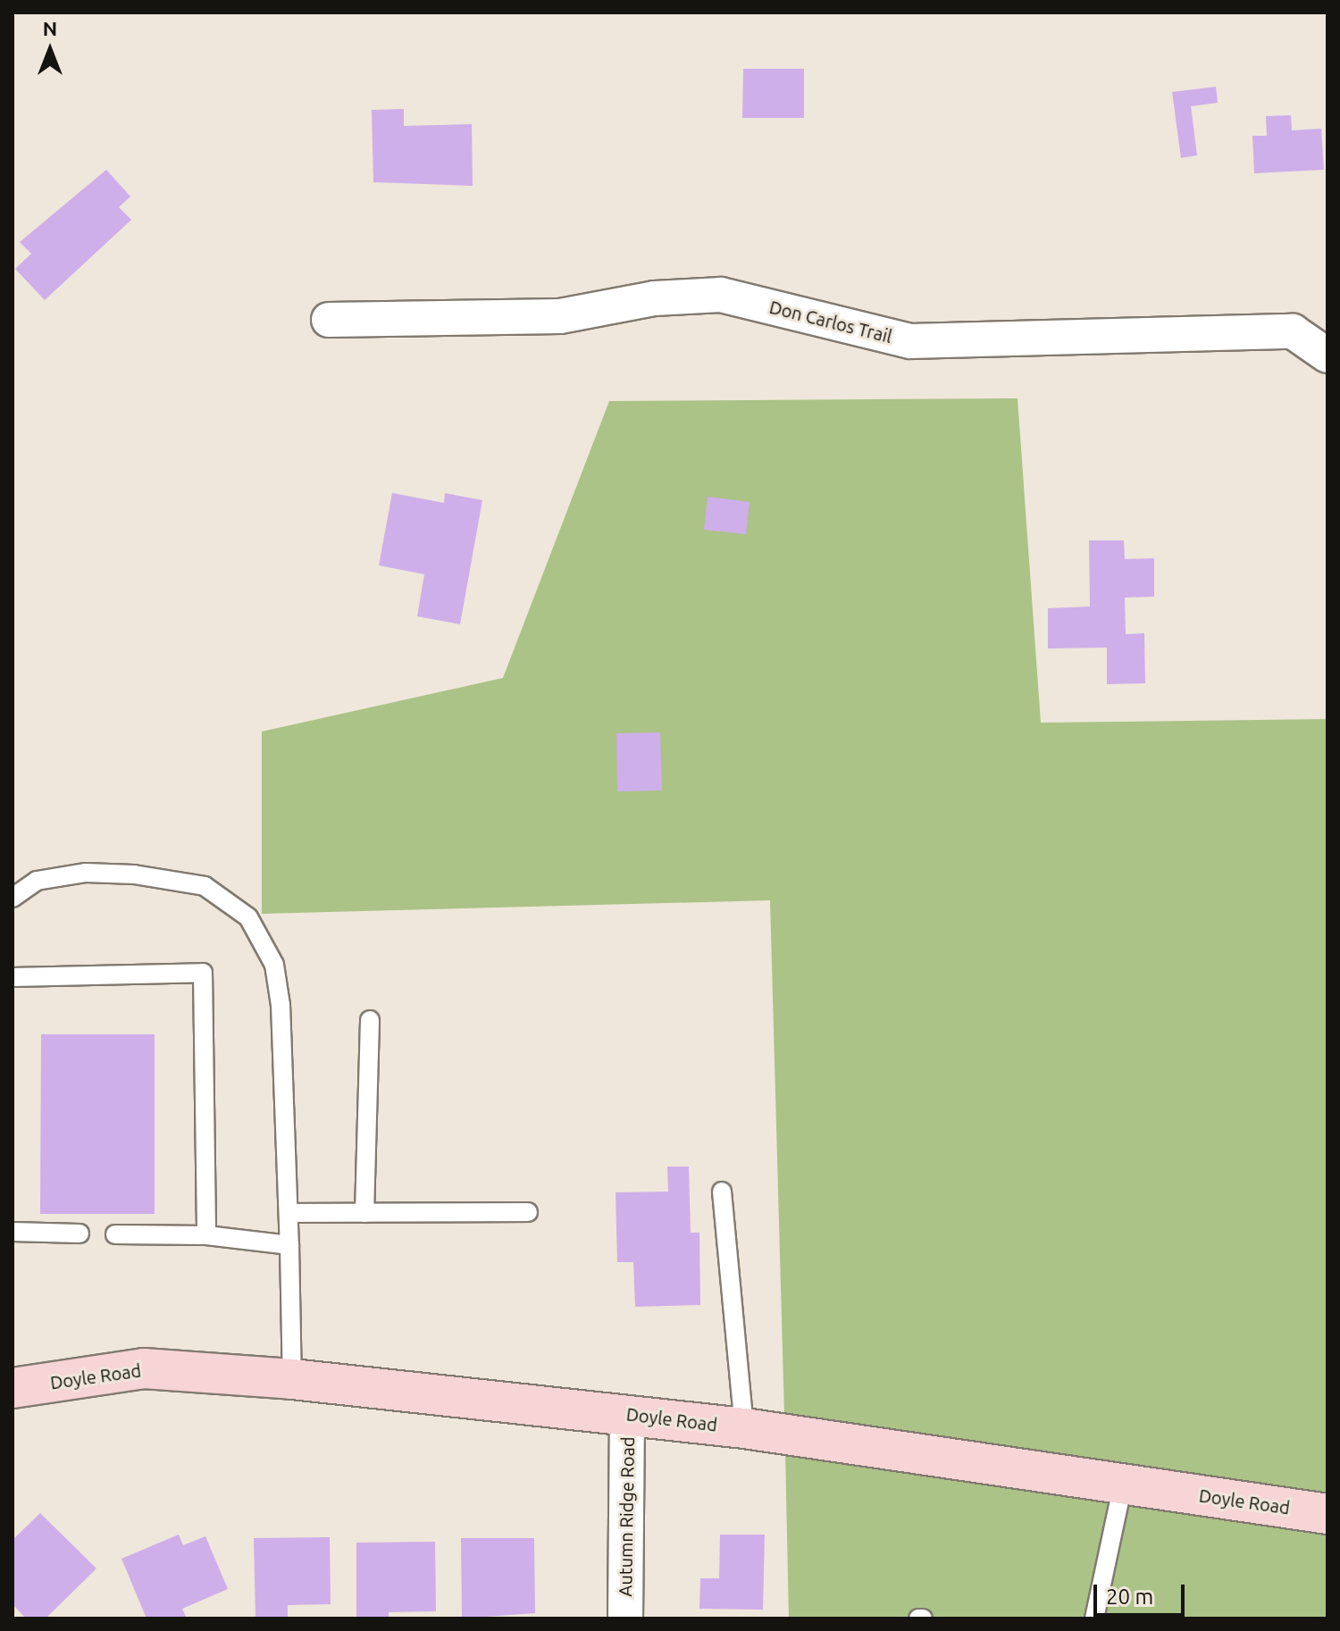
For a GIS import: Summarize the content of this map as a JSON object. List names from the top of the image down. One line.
{"streets":{"main road":["Doyle Road"],"street":["Don Carlos Trail","Autumn Ridge Road"]},"crossings":[["Doyle Road","Autumn Ridge Road"]],"scale_bar":"20 m","north":"top"}
